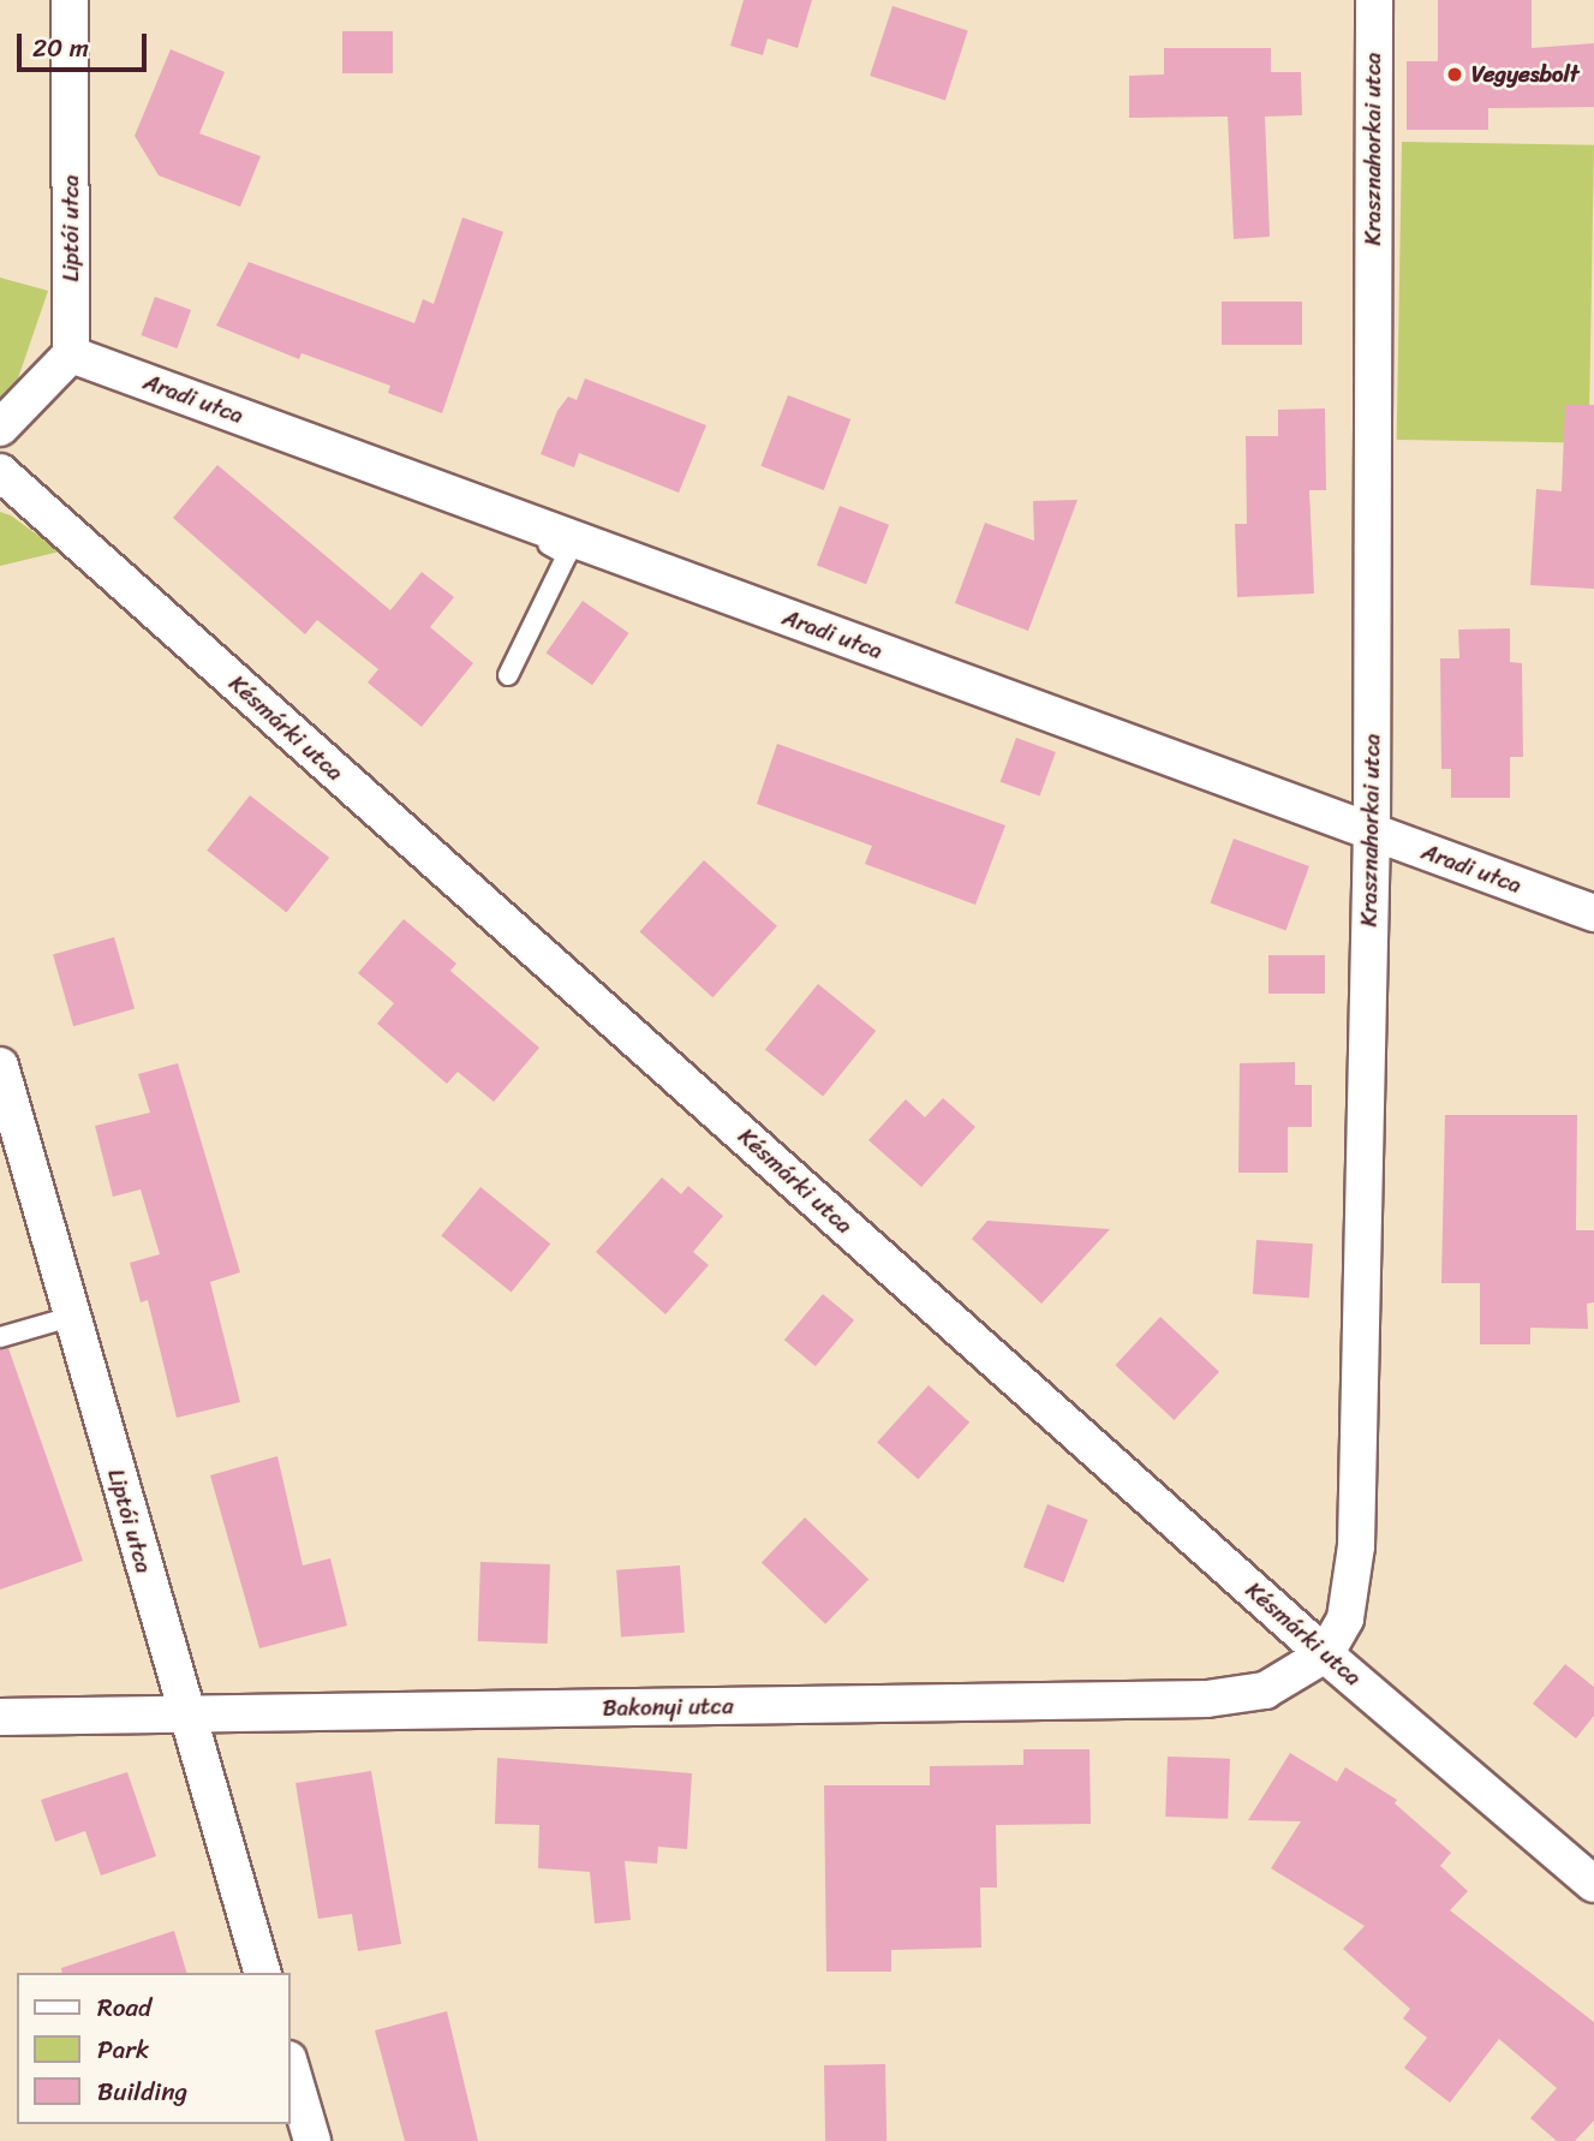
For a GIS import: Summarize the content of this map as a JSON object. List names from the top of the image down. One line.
{"streets":{"street":["Krasznahorkai utca","Liptói utca","Aradi utca","Késmárki utca","Bakonyi utca"]},"crossings":[["Krasznahorkai utca","Aradi utca"],["Krasznahorkai utca","Késmárki utca"],["Krasznahorkai utca","Bakonyi utca"],["Liptói utca","Aradi utca"],["Liptói utca","Bakonyi utca"],["Késmárki utca","Bakonyi utca"]],"places":["Vegyesbolt"],"legend":["Road","Park","Building"],"scale_bar":"20 m"}
